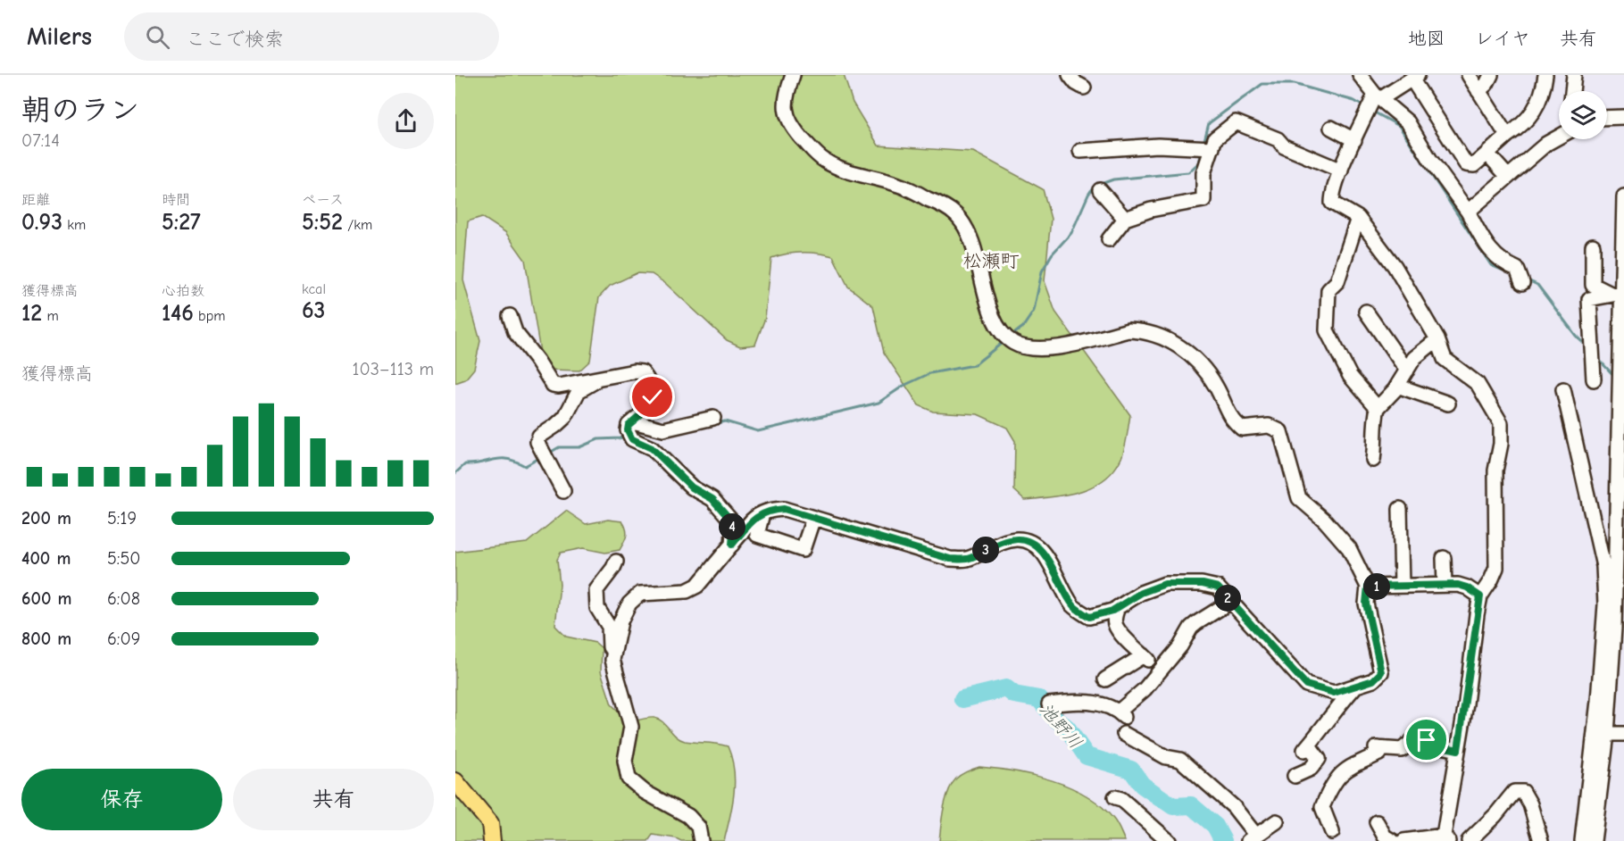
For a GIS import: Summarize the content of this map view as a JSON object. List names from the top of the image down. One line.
{"districts":["松瀬町"],"water":["池野川"],"page":{"header":"Milers","search":"ここで検索","nav":["地図","レイヤ","共有"],"heading":["朝のラン","07:14"],"stats":[["距離","0.93 km"],["時間","5:27"],["ペース","5:52 /km"],["獲得標高","12 m"],["心拍数","146 bpm"],["kcal","63"]],"chart":["獲得標高","103–113 m"],"list":[{"name":"200 m","note":"5:19"},{"name":"400 m","note":"5:50"},{"name":"600 m","note":"6:08"},{"name":"800 m","note":"6:09"}],"pins":["4","3","1","2"],"buttons":["保存","共有"]}}
